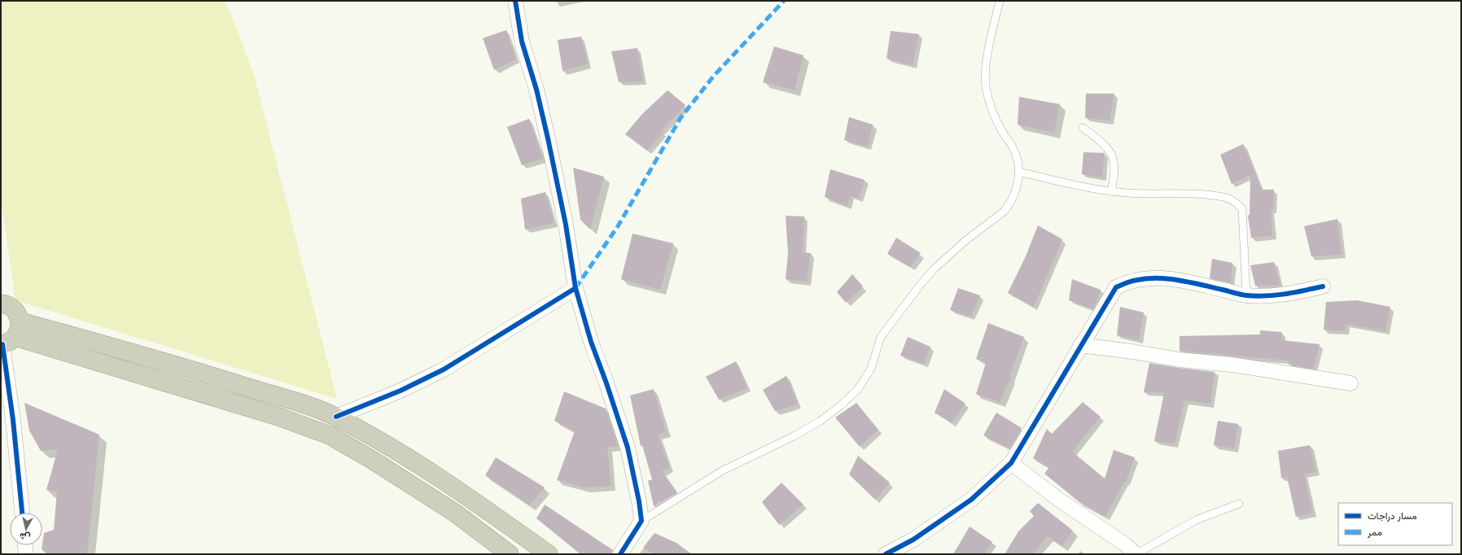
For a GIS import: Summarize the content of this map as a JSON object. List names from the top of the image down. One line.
{"legend":["مسار دراجات","ممر"],"north":"bottom"}
